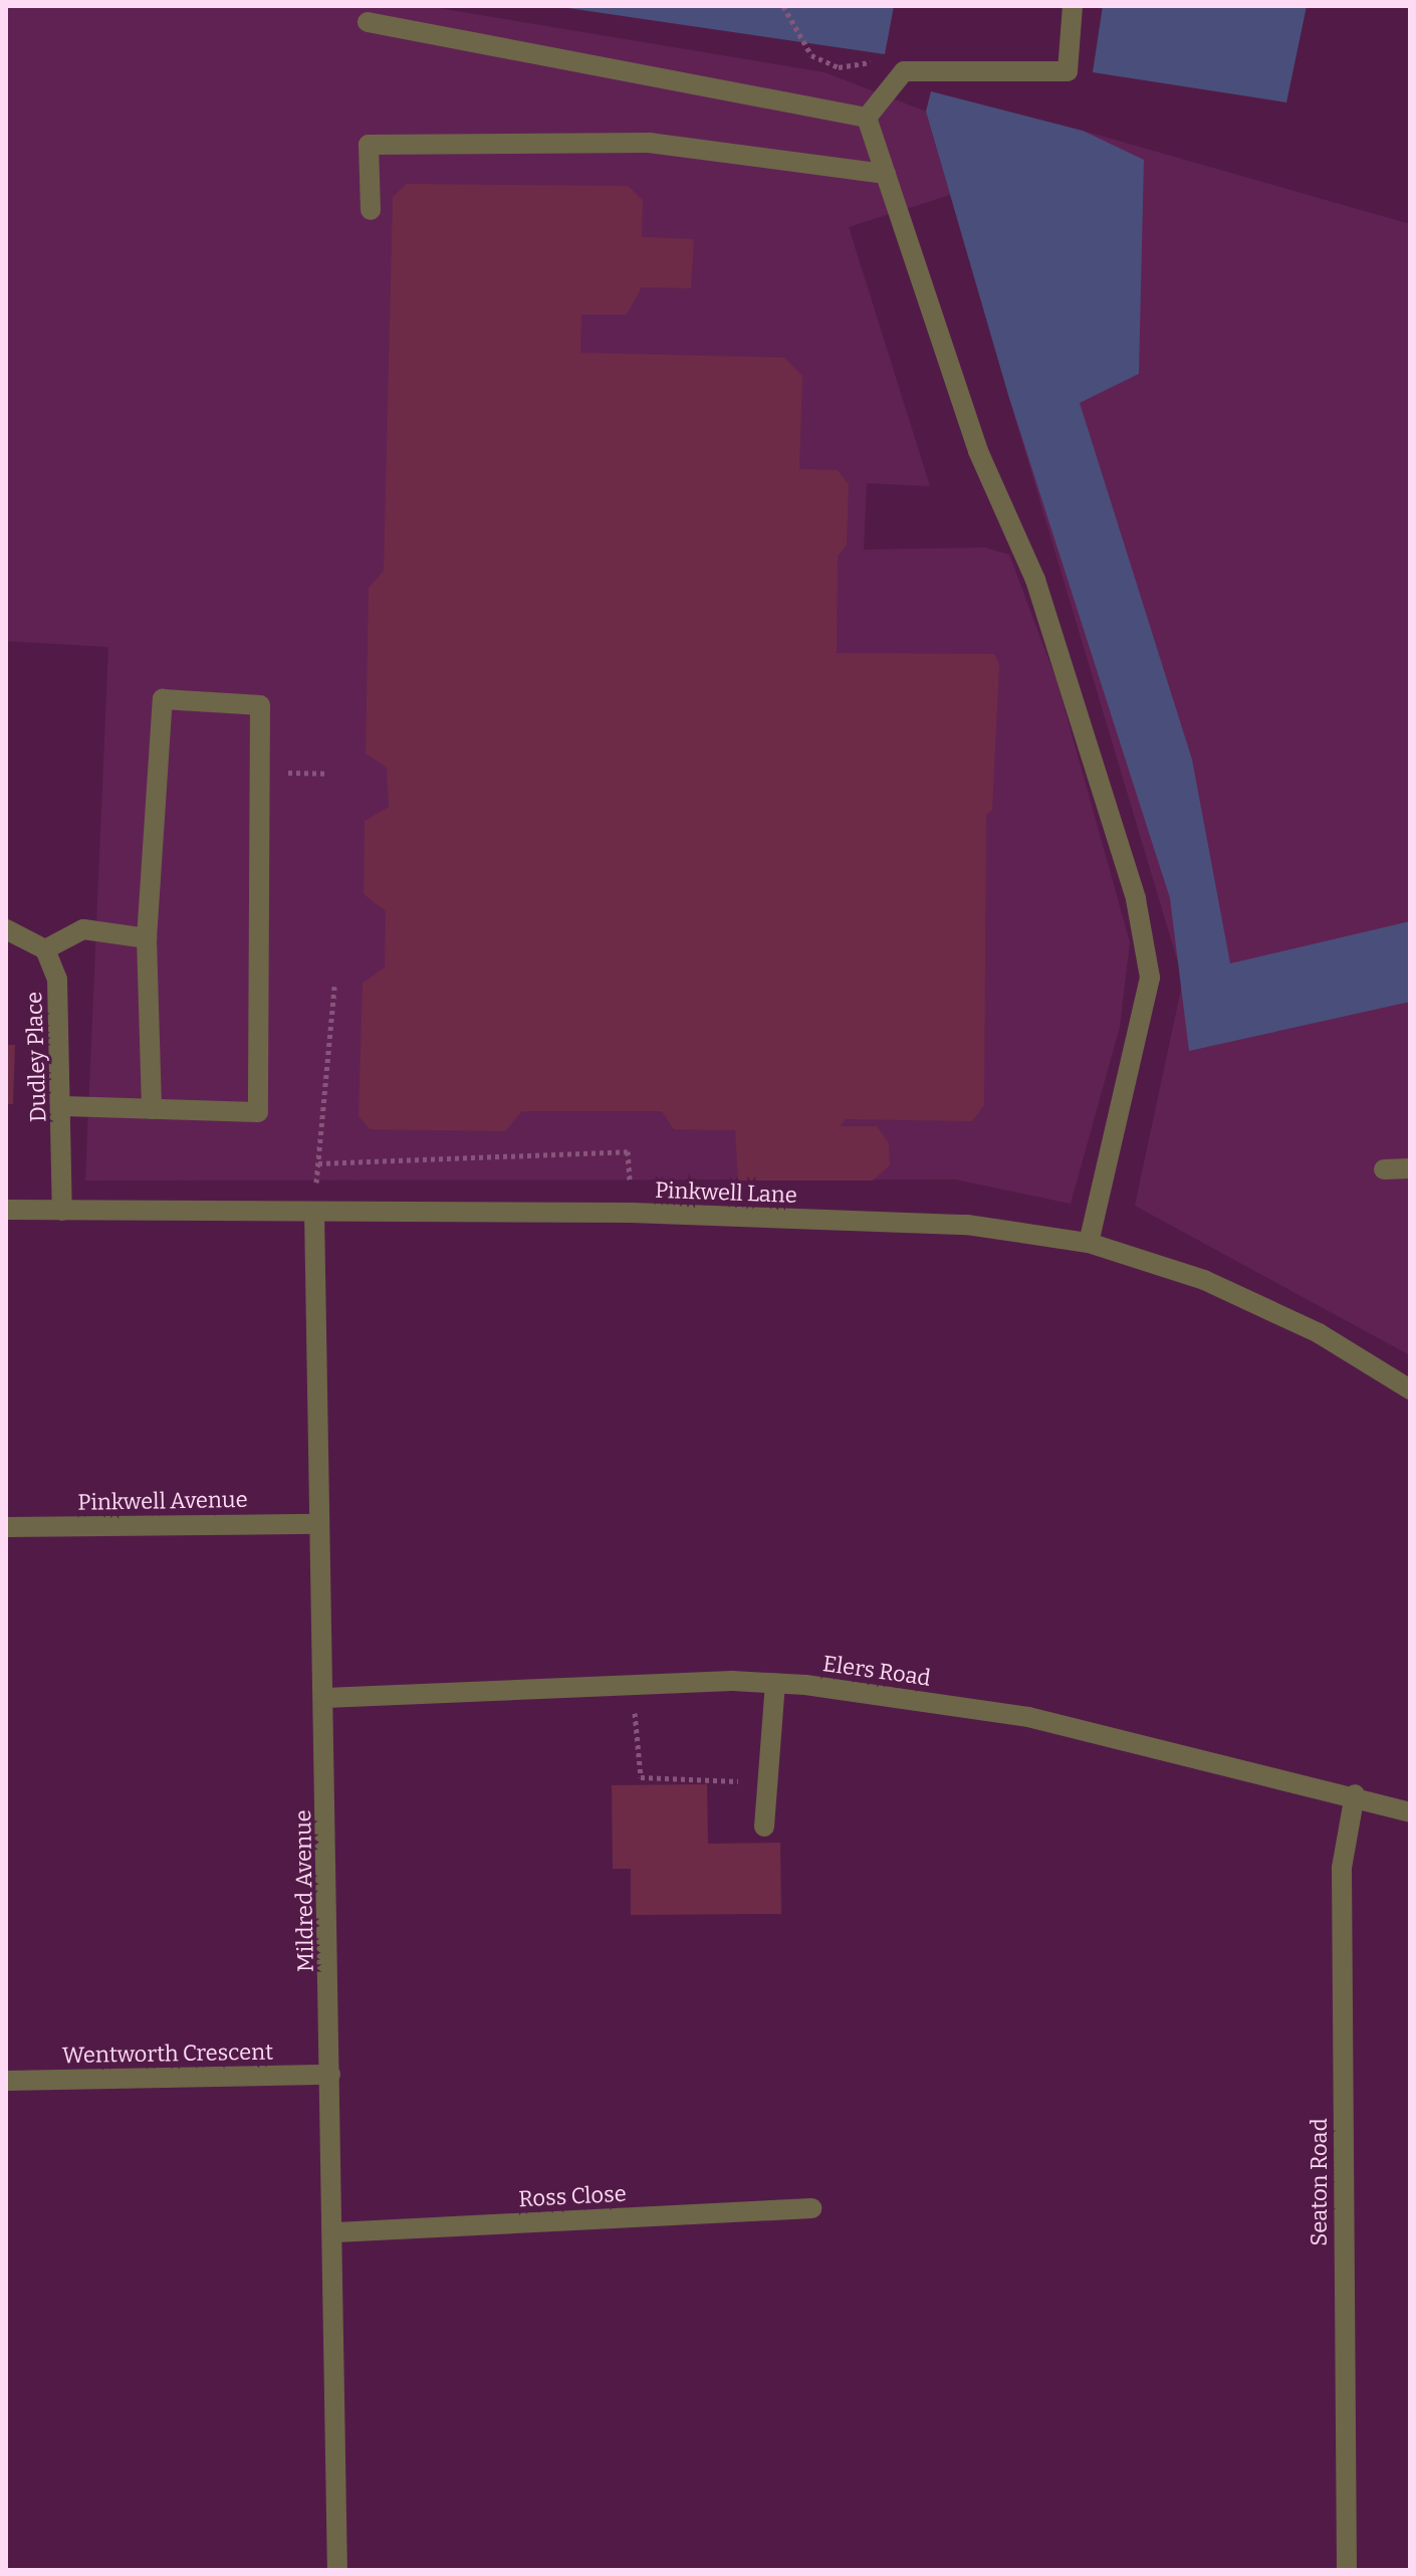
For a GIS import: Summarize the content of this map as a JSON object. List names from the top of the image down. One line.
{"streets":{"street":["Dudley Place","Pinkwell Lane","Pinkwell Avenue","Elers Road","Mildred Avenue","Wentworth Crescent","Seaton Road","Ross Close"]},"crossings":[["Dudley Place","Pinkwell Lane"],["Pinkwell Lane","Mildred Avenue"],["Pinkwell Avenue","Mildred Avenue"],["Elers Road","Mildred Avenue"],["Elers Road","Seaton Road"],["Mildred Avenue","Wentworth Crescent"],["Mildred Avenue","Ross Close"]]}
